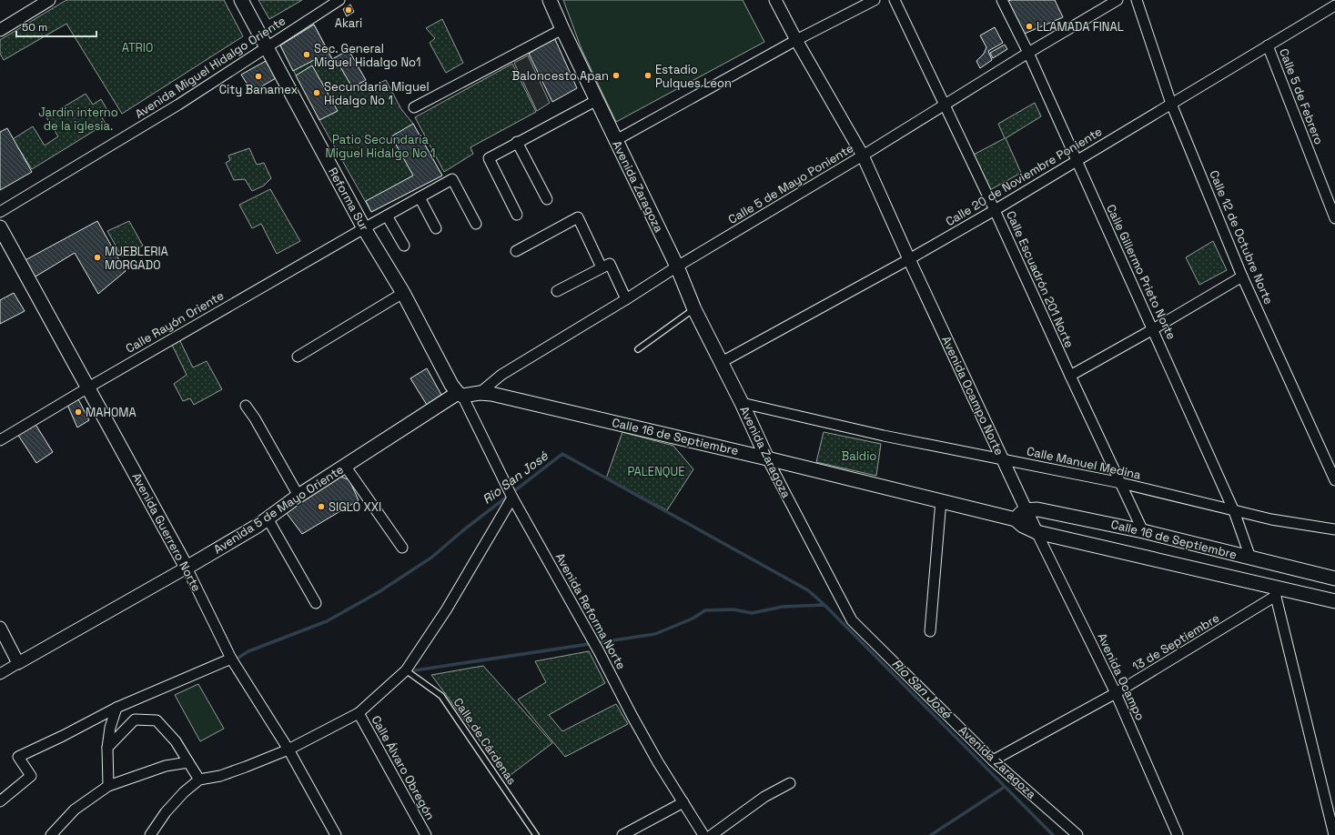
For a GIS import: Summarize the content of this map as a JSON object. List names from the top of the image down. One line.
{"streets":{"main road":["Avenida Zaragoza","Reforma Sur","Calle 16 de Septiembre","Avenida 5 de Mayo Oriente","Avenida Guerrero Norte"],"street":["Avenida Miguel Hidalgo Oriente","Calle 5 de Febrero","Calle 20 de Noviembre Poniente","Calle 5 de Mayo Poniente","Calle 12 de Octubre Norte","Calle Gillermo Prieto Norte","Calle Escuadrón 201 Norte","Calle Rayón Oriente","Avenida Ocampo Norte","Calle Manuel Medina","Avenida Reforma Norte","13 de Septiembre","Avenida Ocampo","Calle Álvaro Obregón"],"lane":["Calle de Cárdenas"]},"crossings":[["Avenida Miguel Hidalgo Oriente","Reforma Sur"],["Calle 5 de Febrero","Calle 20 de Noviembre Poniente"],["Calle 20 de Noviembre Poniente","Avenida Zaragoza"],["Calle 20 de Noviembre Poniente","Calle 12 de Octubre Norte"],["Calle 20 de Noviembre Poniente","Calle Gillermo Prieto Norte"],["Calle 20 de Noviembre Poniente","Calle Escuadrón 201 Norte"],["Calle 20 de Noviembre Poniente","Avenida Ocampo Norte"],["Calle 5 de Mayo Poniente","Avenida Zaragoza"],["Calle 5 de Mayo Poniente","Calle Gillermo Prieto Norte"],["Calle 5 de Mayo Poniente","Calle Escuadrón 201 Norte"],["Calle 5 de Mayo Poniente","Calle 16 de Septiembre"],["Avenida Zaragoza","Calle 16 de Septiembre"],["Avenida Zaragoza","Calle Manuel Medina"],["Avenida Zaragoza","13 de Septiembre"],["Reforma Sur","Calle Rayón Oriente"],["Reforma Sur","Calle 16 de Septiembre"],["Reforma Sur","Avenida 5 de Mayo Oriente"],["Reforma Sur","Avenida Reforma Norte"],["Calle Gillermo Prieto Norte","Calle 16 de Septiembre"],["Calle Gillermo Prieto Norte","Calle Manuel Medina"],["Calle Escuadrón 201 Norte","Calle 16 de Septiembre"],["Calle Escuadrón 201 Norte","Calle Manuel Medina"],["Calle Rayón Oriente","Avenida Guerrero Norte"],["Avenida Ocampo Norte","Calle 16 de Septiembre"],["Avenida Ocampo Norte","Calle Manuel Medina"],["Avenida Ocampo Norte","Avenida Ocampo"],["Calle 16 de Septiembre","Avenida 5 de Mayo Oriente"],["Calle 16 de Septiembre","Avenida Reforma Norte"],["Calle 16 de Septiembre","13 de Septiembre"],["Calle 16 de Septiembre","Avenida Ocampo"],["Avenida 5 de Mayo Oriente","Avenida Guerrero Norte"],["Avenida 5 de Mayo Oriente","Avenida Reforma Norte"],["13 de Septiembre","Avenida Ocampo"]],"water":["Rio San José"],"parks":["ATRI0","Jardín interno de la iglesia.","Patio Secundaría Miguel Hidalgo No 1","Baldio","PALENQUE"],"places":["Akari","LLAMADA FINAL","Sec. General Miguel Hidalgo No1","Baloncesto Apan","Estadio Pulques Leon","City Banamex","Secundaria Miguel Hidalgo No 1","MUEBLERIA M0RGAD0","MAH0MA","SIGL0 XXI"],"scale_bar":"50 m"}
